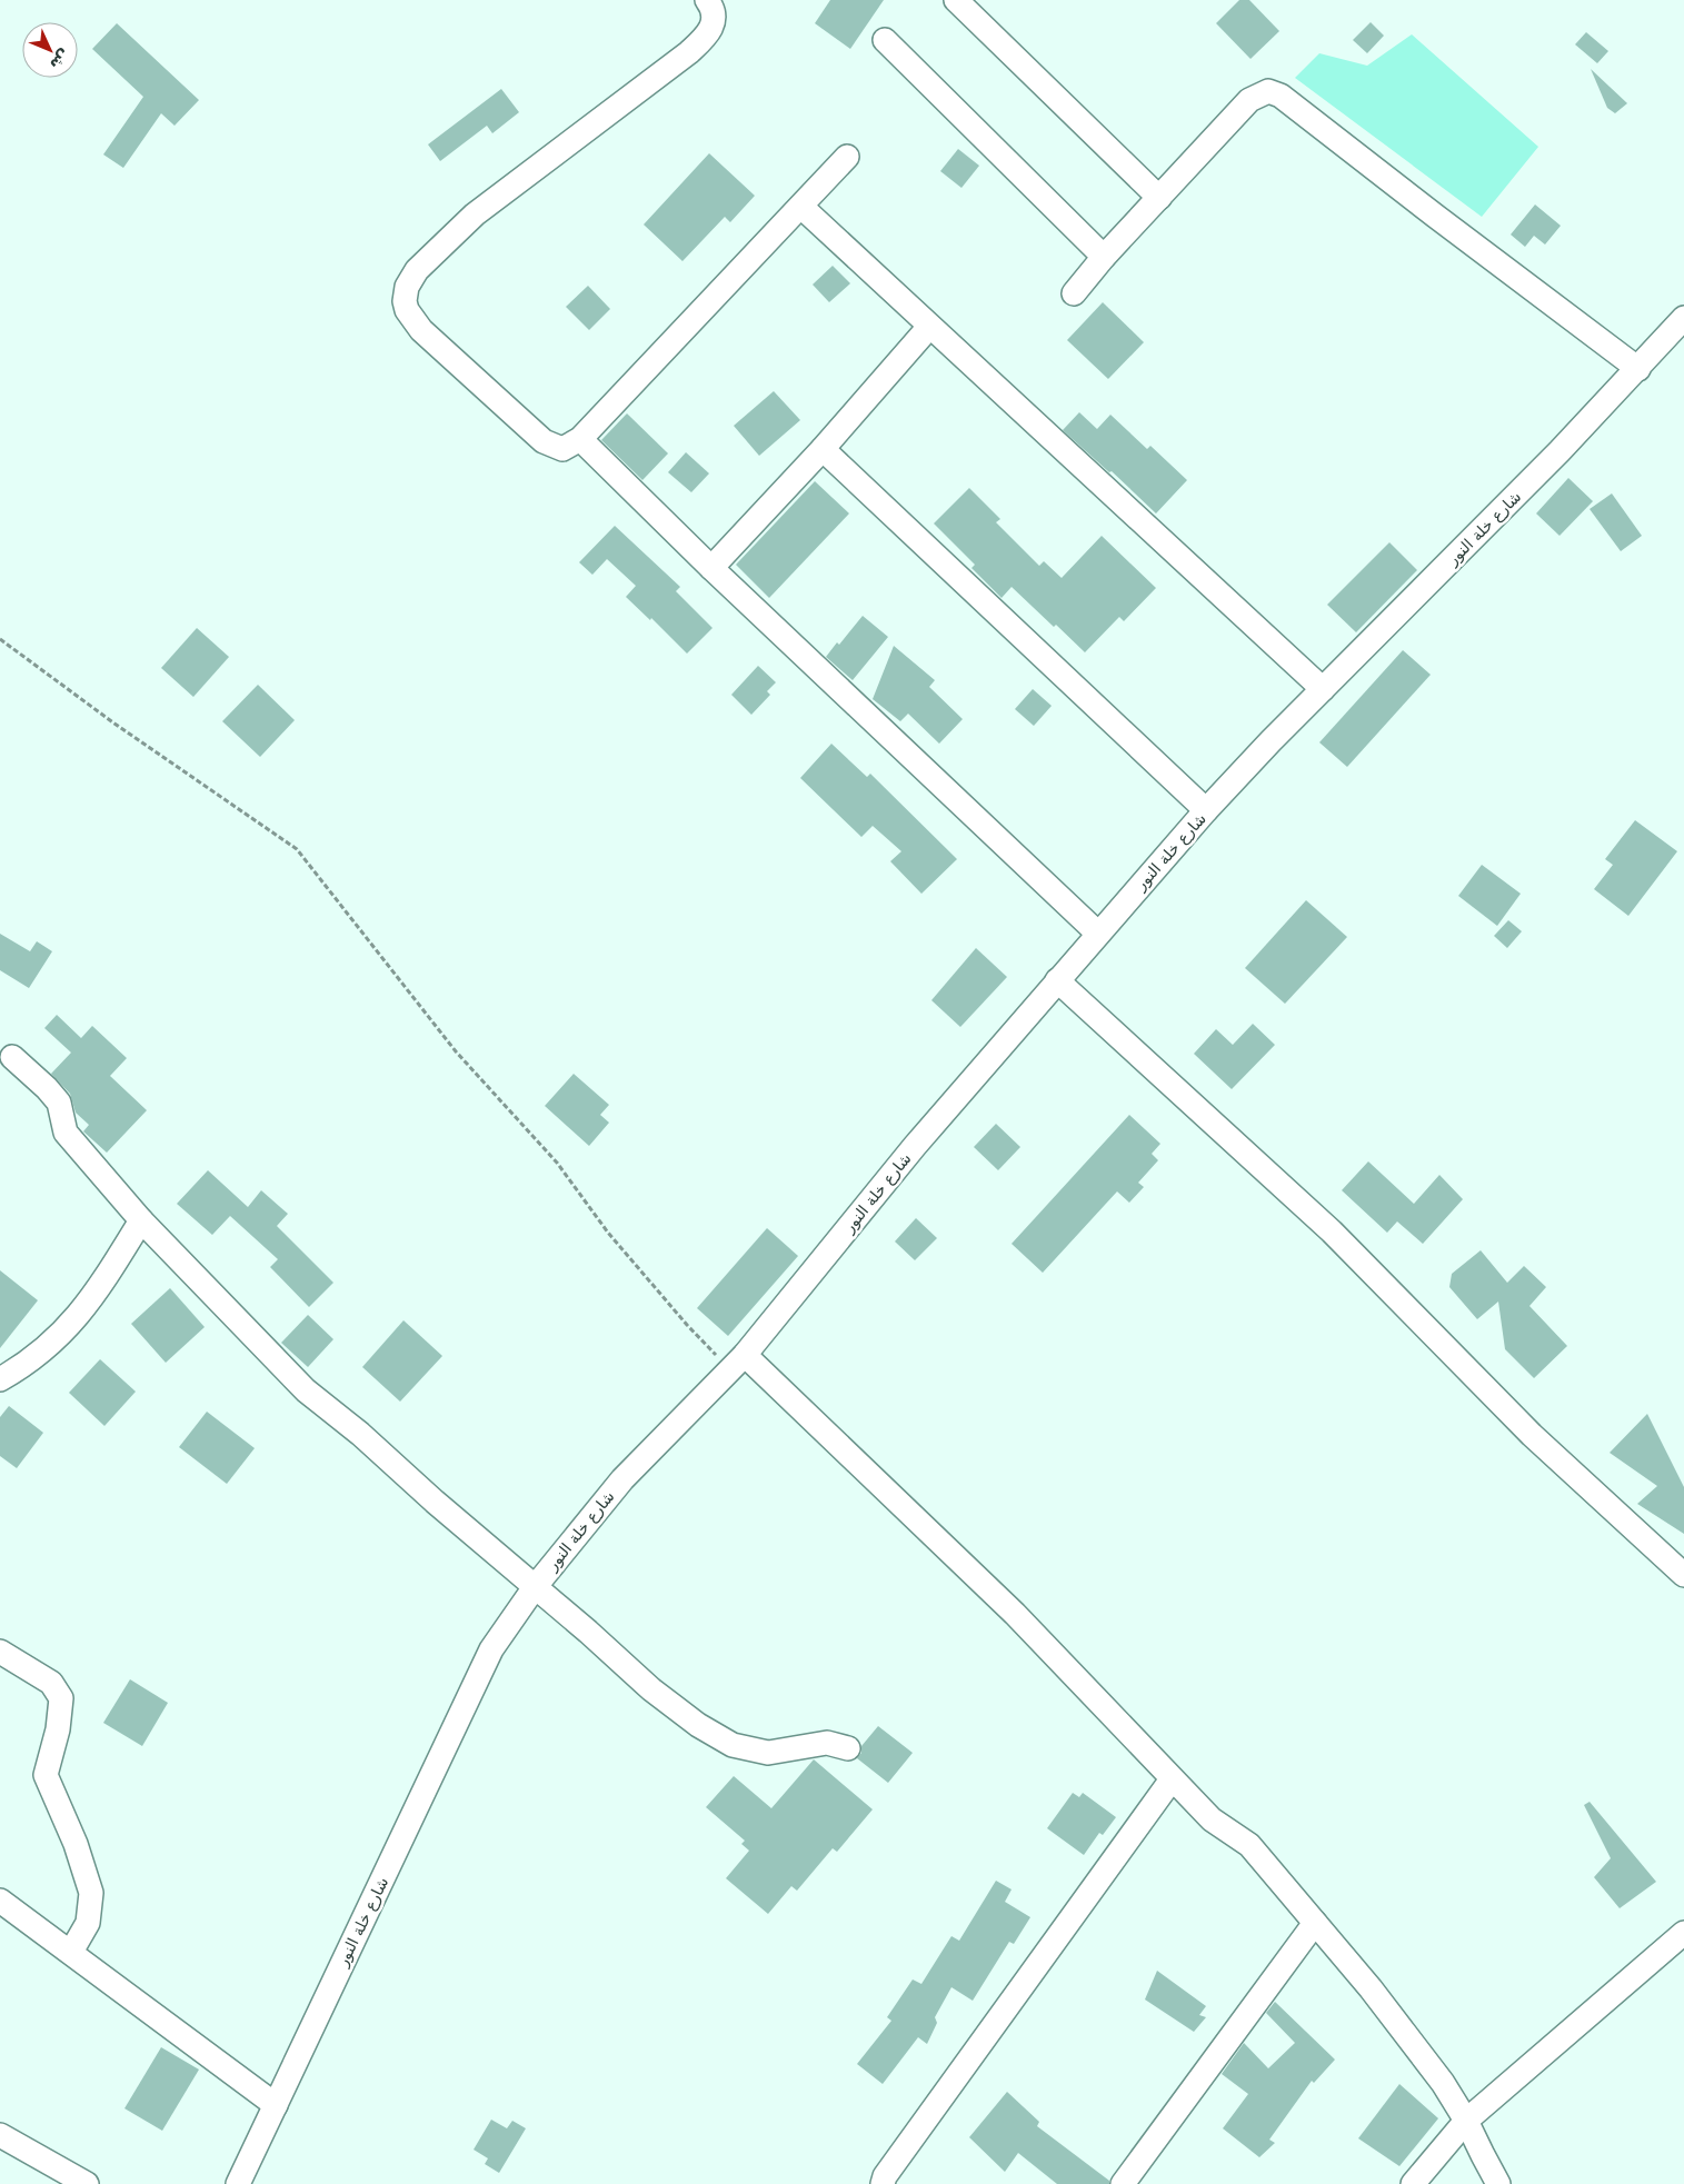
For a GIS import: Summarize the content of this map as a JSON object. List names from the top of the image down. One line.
{"streets":{"street":["شارع خلة النور"]},"north":"bottom right"}
